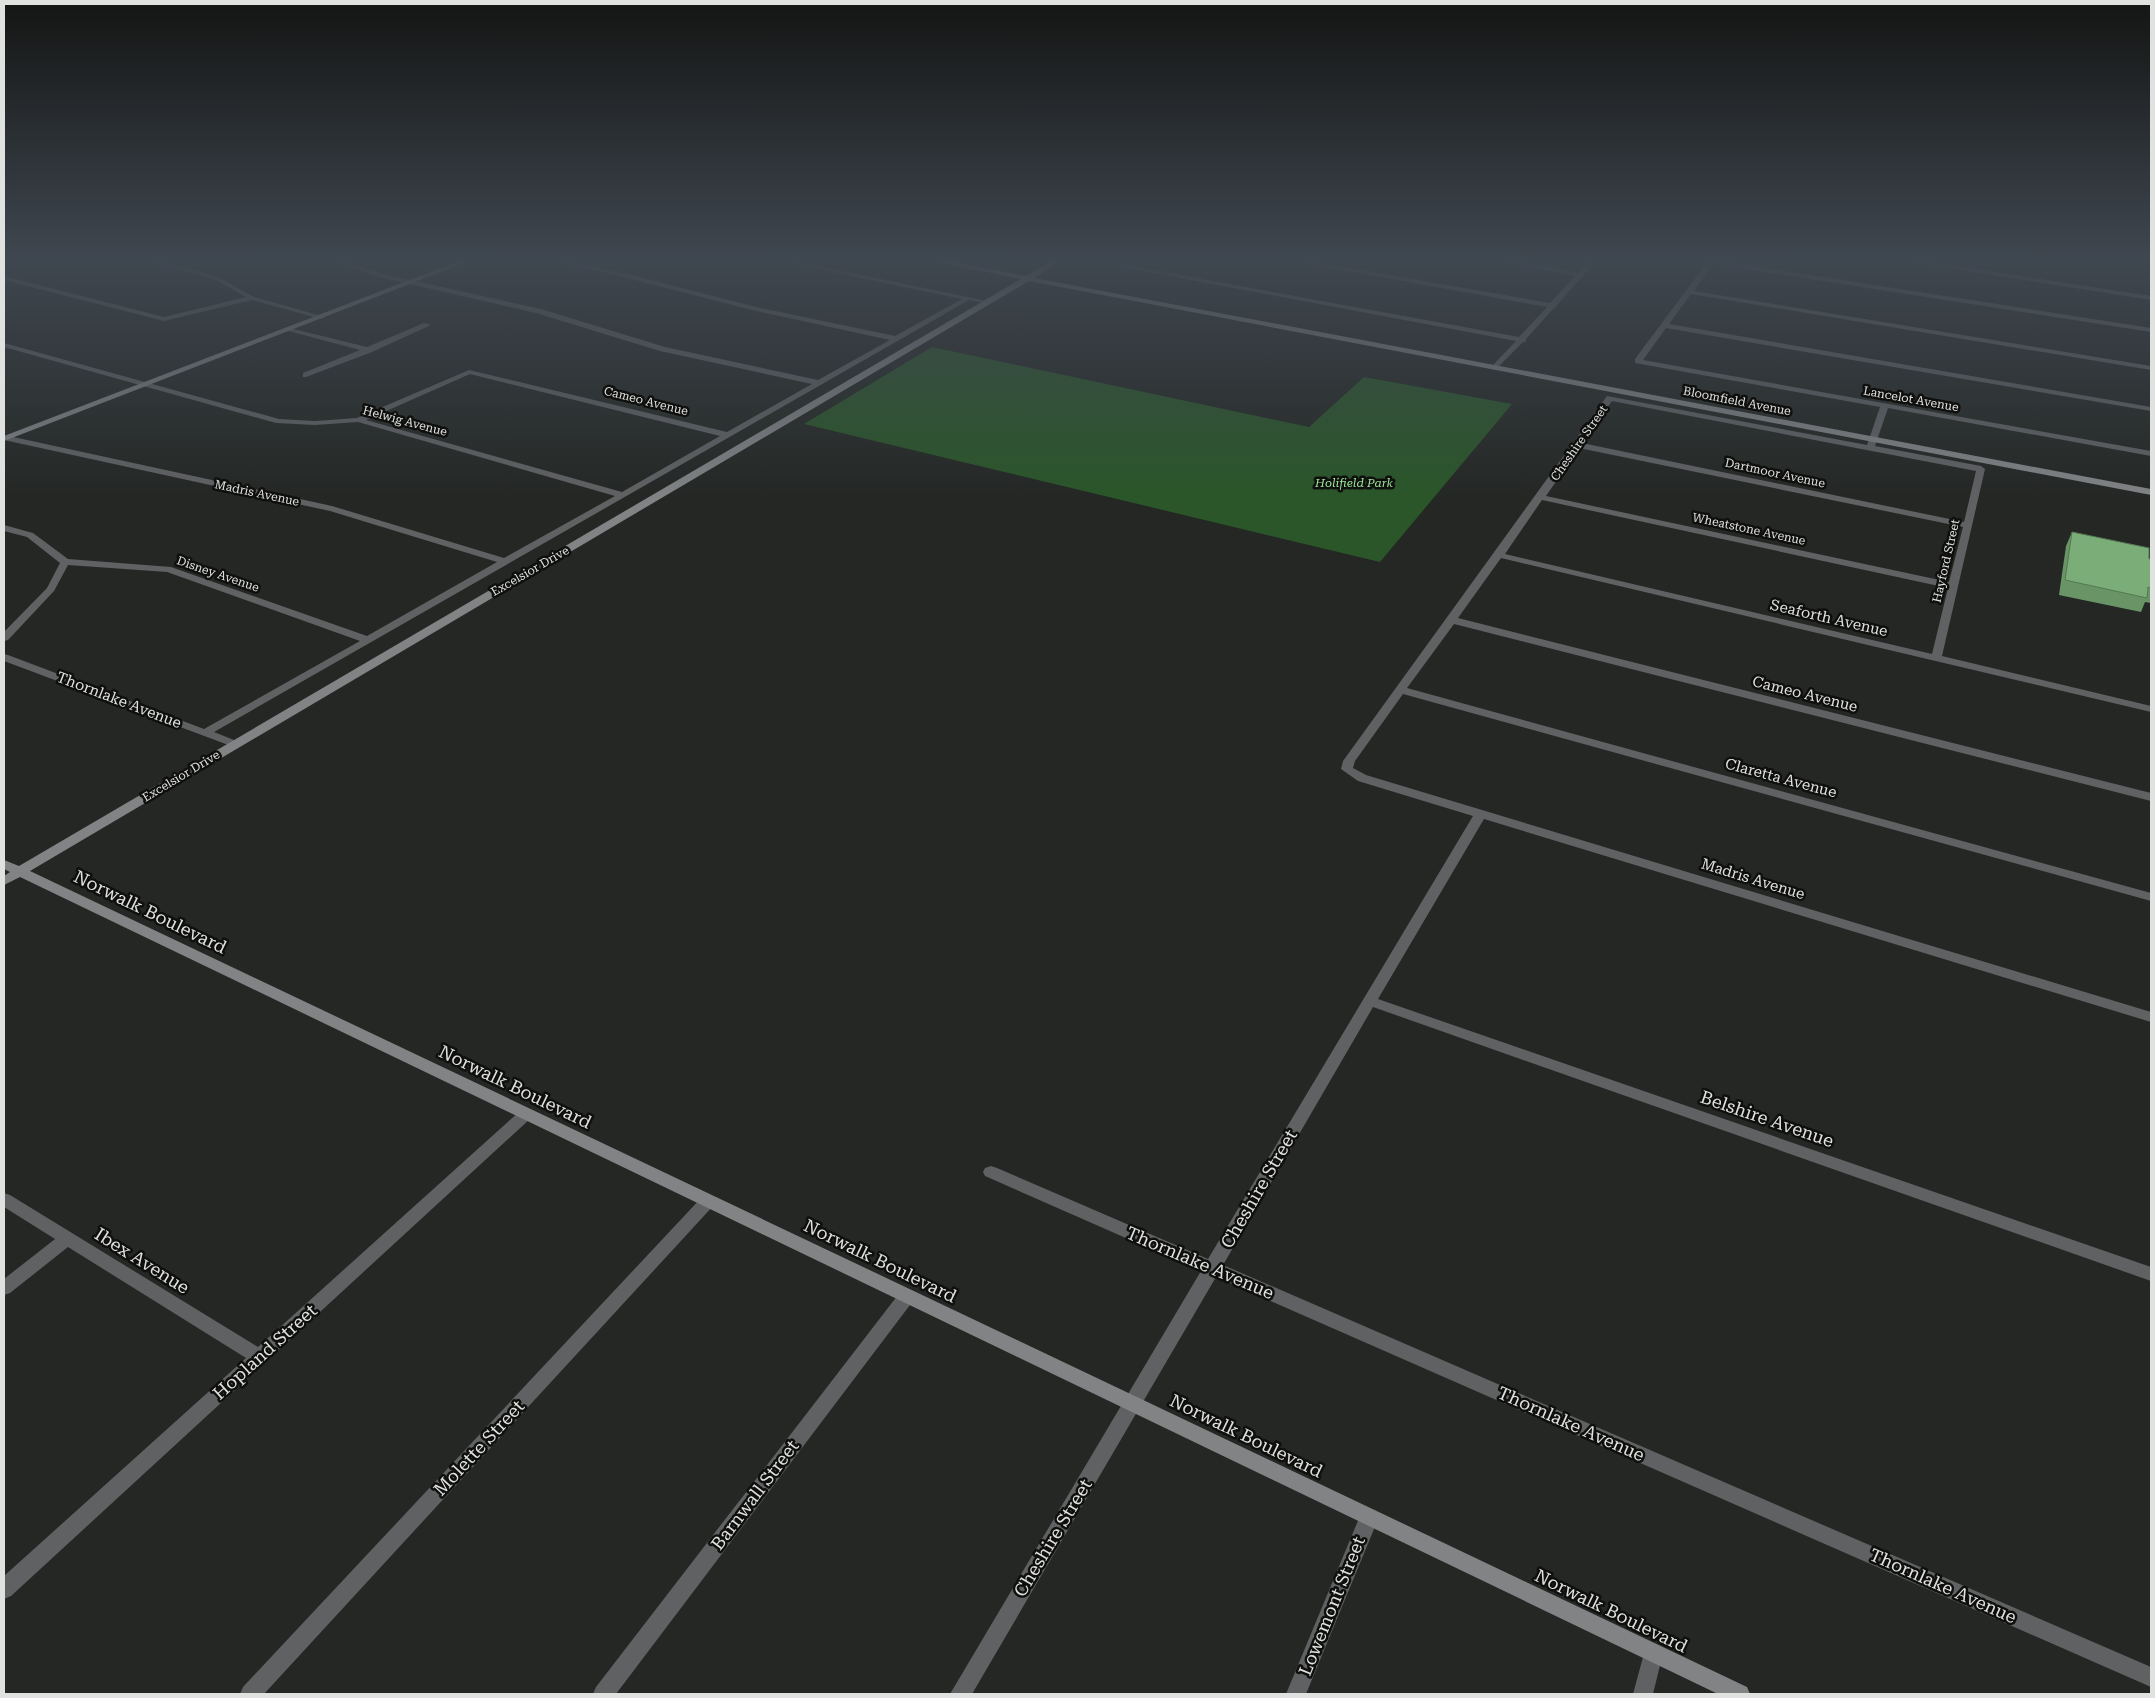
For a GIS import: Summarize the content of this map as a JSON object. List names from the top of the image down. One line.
{"streets":{"main road":["Bloomfield Avenue","Excelsior Drive","Norwalk Boulevard"],"street":["Lancelot Avenue","Cameo Avenue","Helwig Avenue","Cheshire Street","Dartmoor Avenue","Madris Avenue","Wheatstone Avenue","Hayford Street","Disney Avenue","Seaforth Avenue","Thornlake Avenue","Claretta Avenue","Belshire Avenue","Ibex Avenue","Hopland Street","Molette Street","Barnwall Street","Lowemont Street"]},"crossings":[["Cameo Avenue","Helwig Avenue"],["Cameo Avenue","Cheshire Street"],["Cameo Avenue","Excelsior Drive"],["Bloomfield Avenue","Cheshire Street"],["Helwig Avenue","Excelsior Drive"],["Cheshire Street","Dartmoor Avenue"],["Cheshire Street","Madris Avenue"],["Cheshire Street","Wheatstone Avenue"],["Cheshire Street","Hayford Street"],["Cheshire Street","Seaforth Avenue"],["Cheshire Street","Thornlake Avenue"],["Cheshire Street","Claretta Avenue"],["Cheshire Street","Norwalk Boulevard"],["Cheshire Street","Belshire Avenue"],["Dartmoor Avenue","Hayford Street"],["Madris Avenue","Excelsior Drive"],["Wheatstone Avenue","Hayford Street"],["Hayford Street","Seaforth Avenue"],["Excelsior Drive","Disney Avenue"],["Excelsior Drive","Thornlake Avenue"],["Excelsior Drive","Norwalk Boulevard"],["Norwalk Boulevard","Hopland Street"],["Norwalk Boulevard","Molette Street"],["Norwalk Boulevard","Barnwall Street"],["Norwalk Boulevard","Lowemont Street"],["Ibex Avenue","Hopland Street"]],"parks":["Holifield Park"]}
